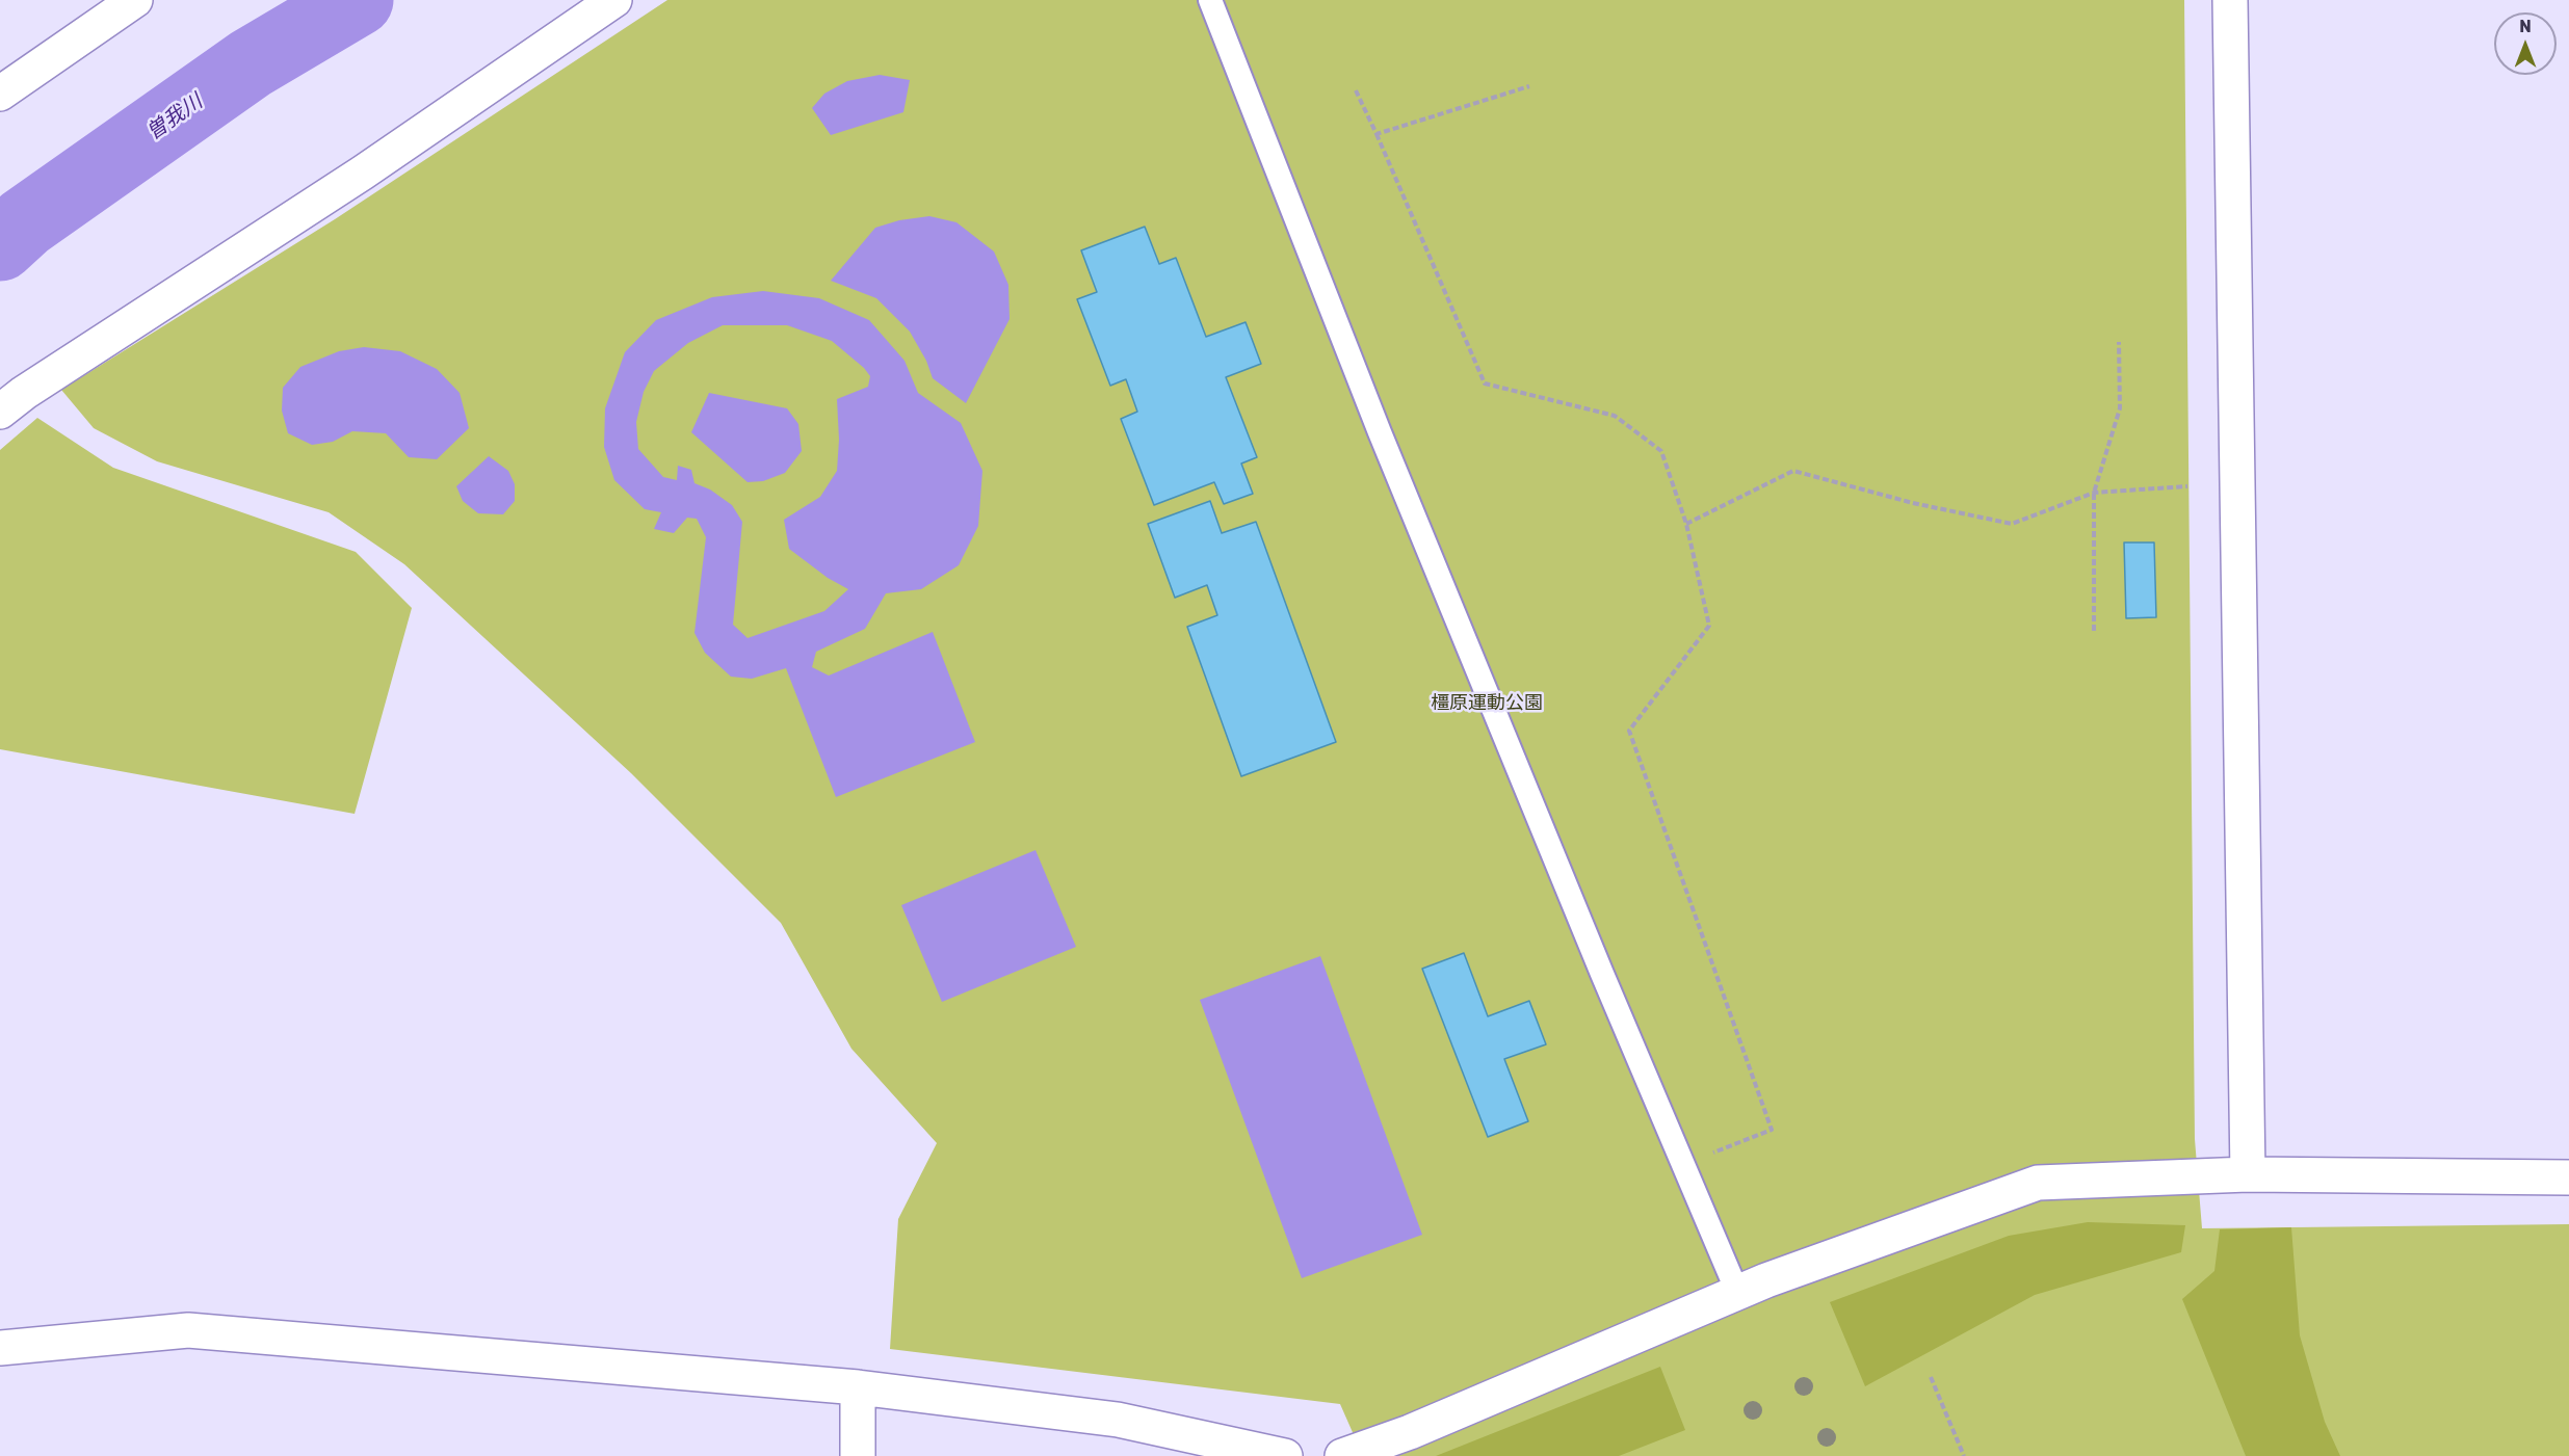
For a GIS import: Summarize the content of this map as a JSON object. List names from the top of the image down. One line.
{"water":["曽我川"],"parks":["橿原運動公園"],"north":"top"}
